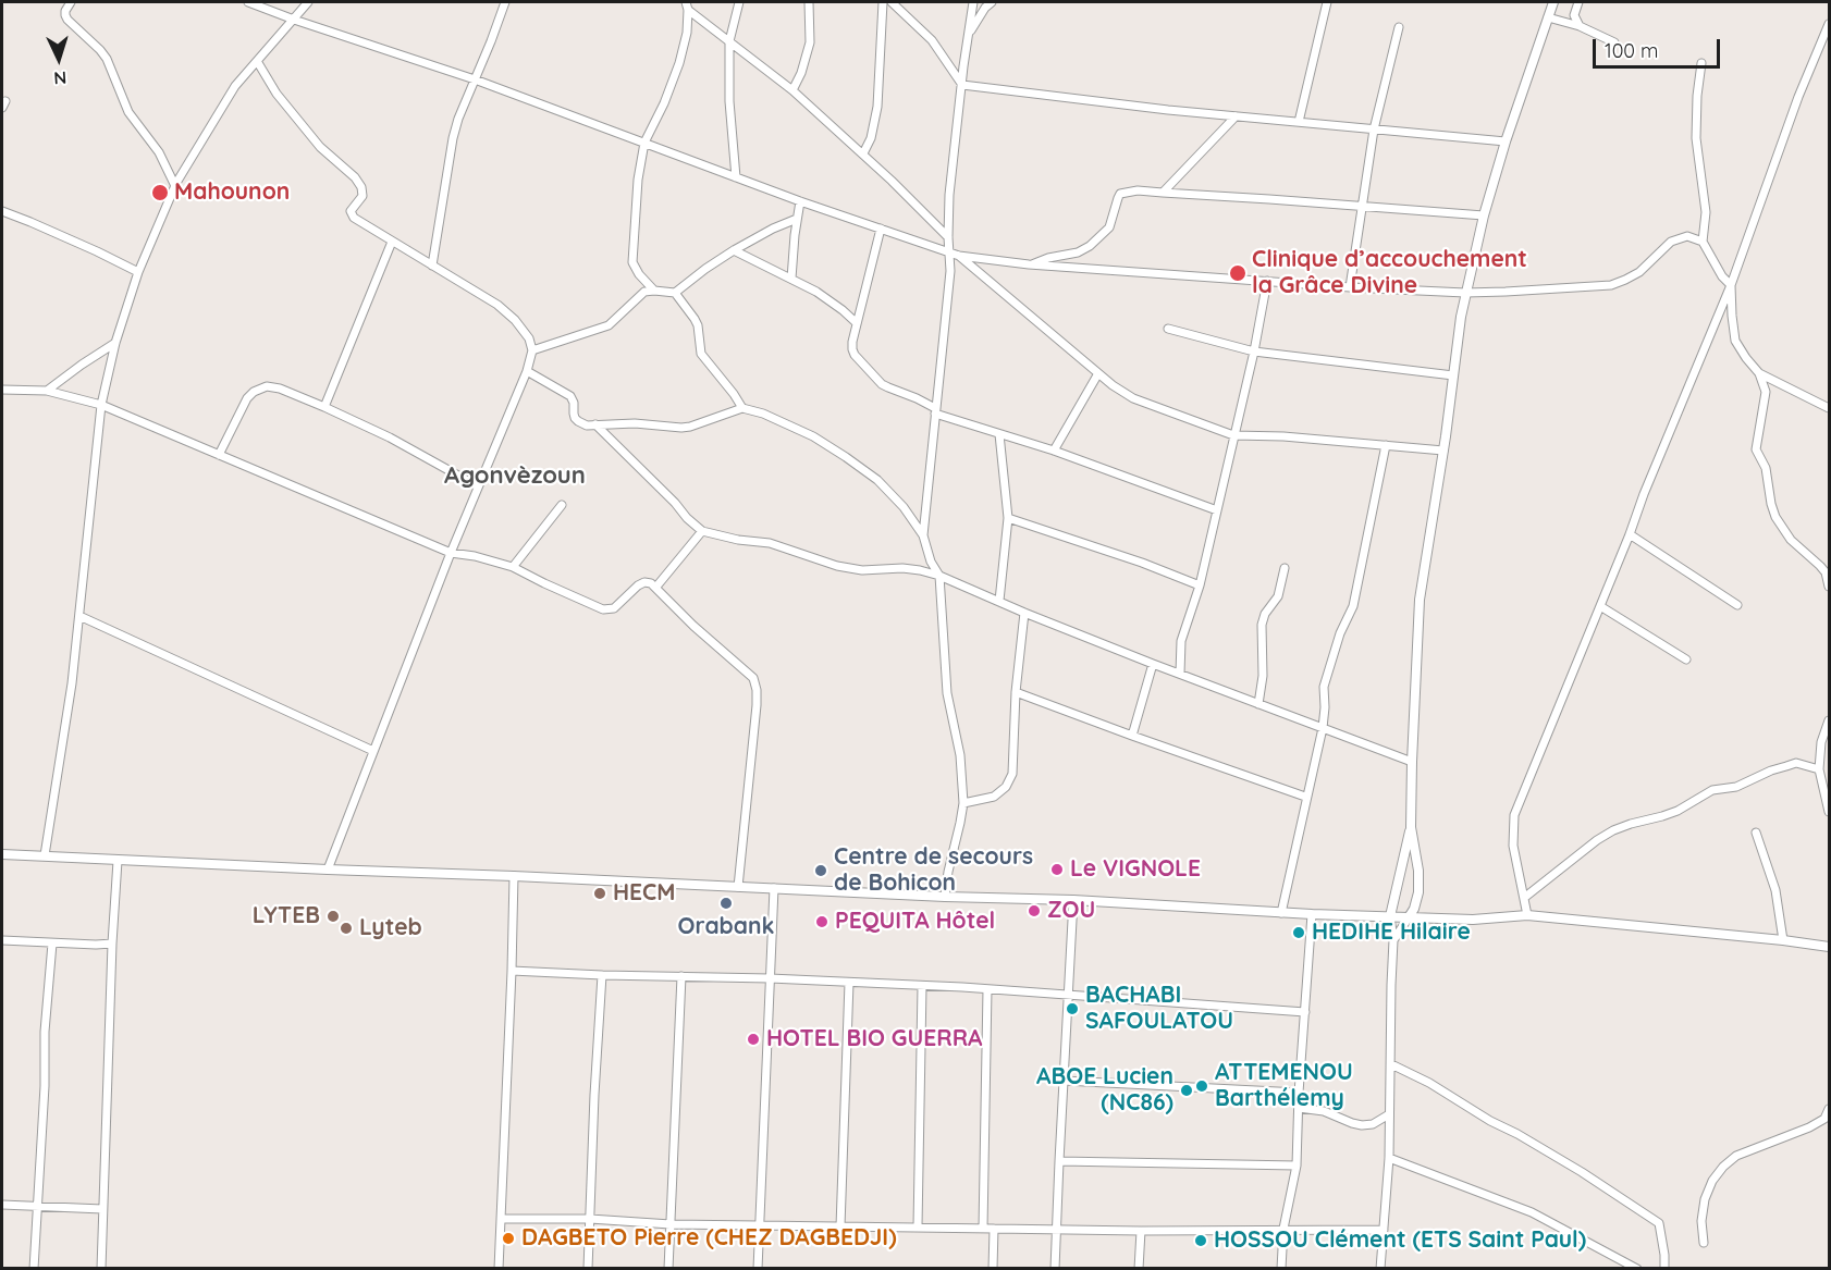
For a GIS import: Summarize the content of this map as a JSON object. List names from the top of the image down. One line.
{"districts":["Agonvèzoun"],"places":["Mahounon","Clinique d’accouchement la Grâce Divine","Le VIGNOLE","Centre de secours de Bohicon","HECM","Orabank","ZOU","LYTEB","PEQUITA Hôtel","Lyteb","HEDIHE Hilaire","BACHABI SAFOULATOU","HOTEL BIO GUERRA","ATTEMENOU Barthélemy","ABOE Lucien (NC86)","DAGBETO Pierre (CHEZ DAGBEDJI)","HOSSOU Clément (ETS Saint Paul)"],"scale_bar":"100 m","north":"bottom"}
